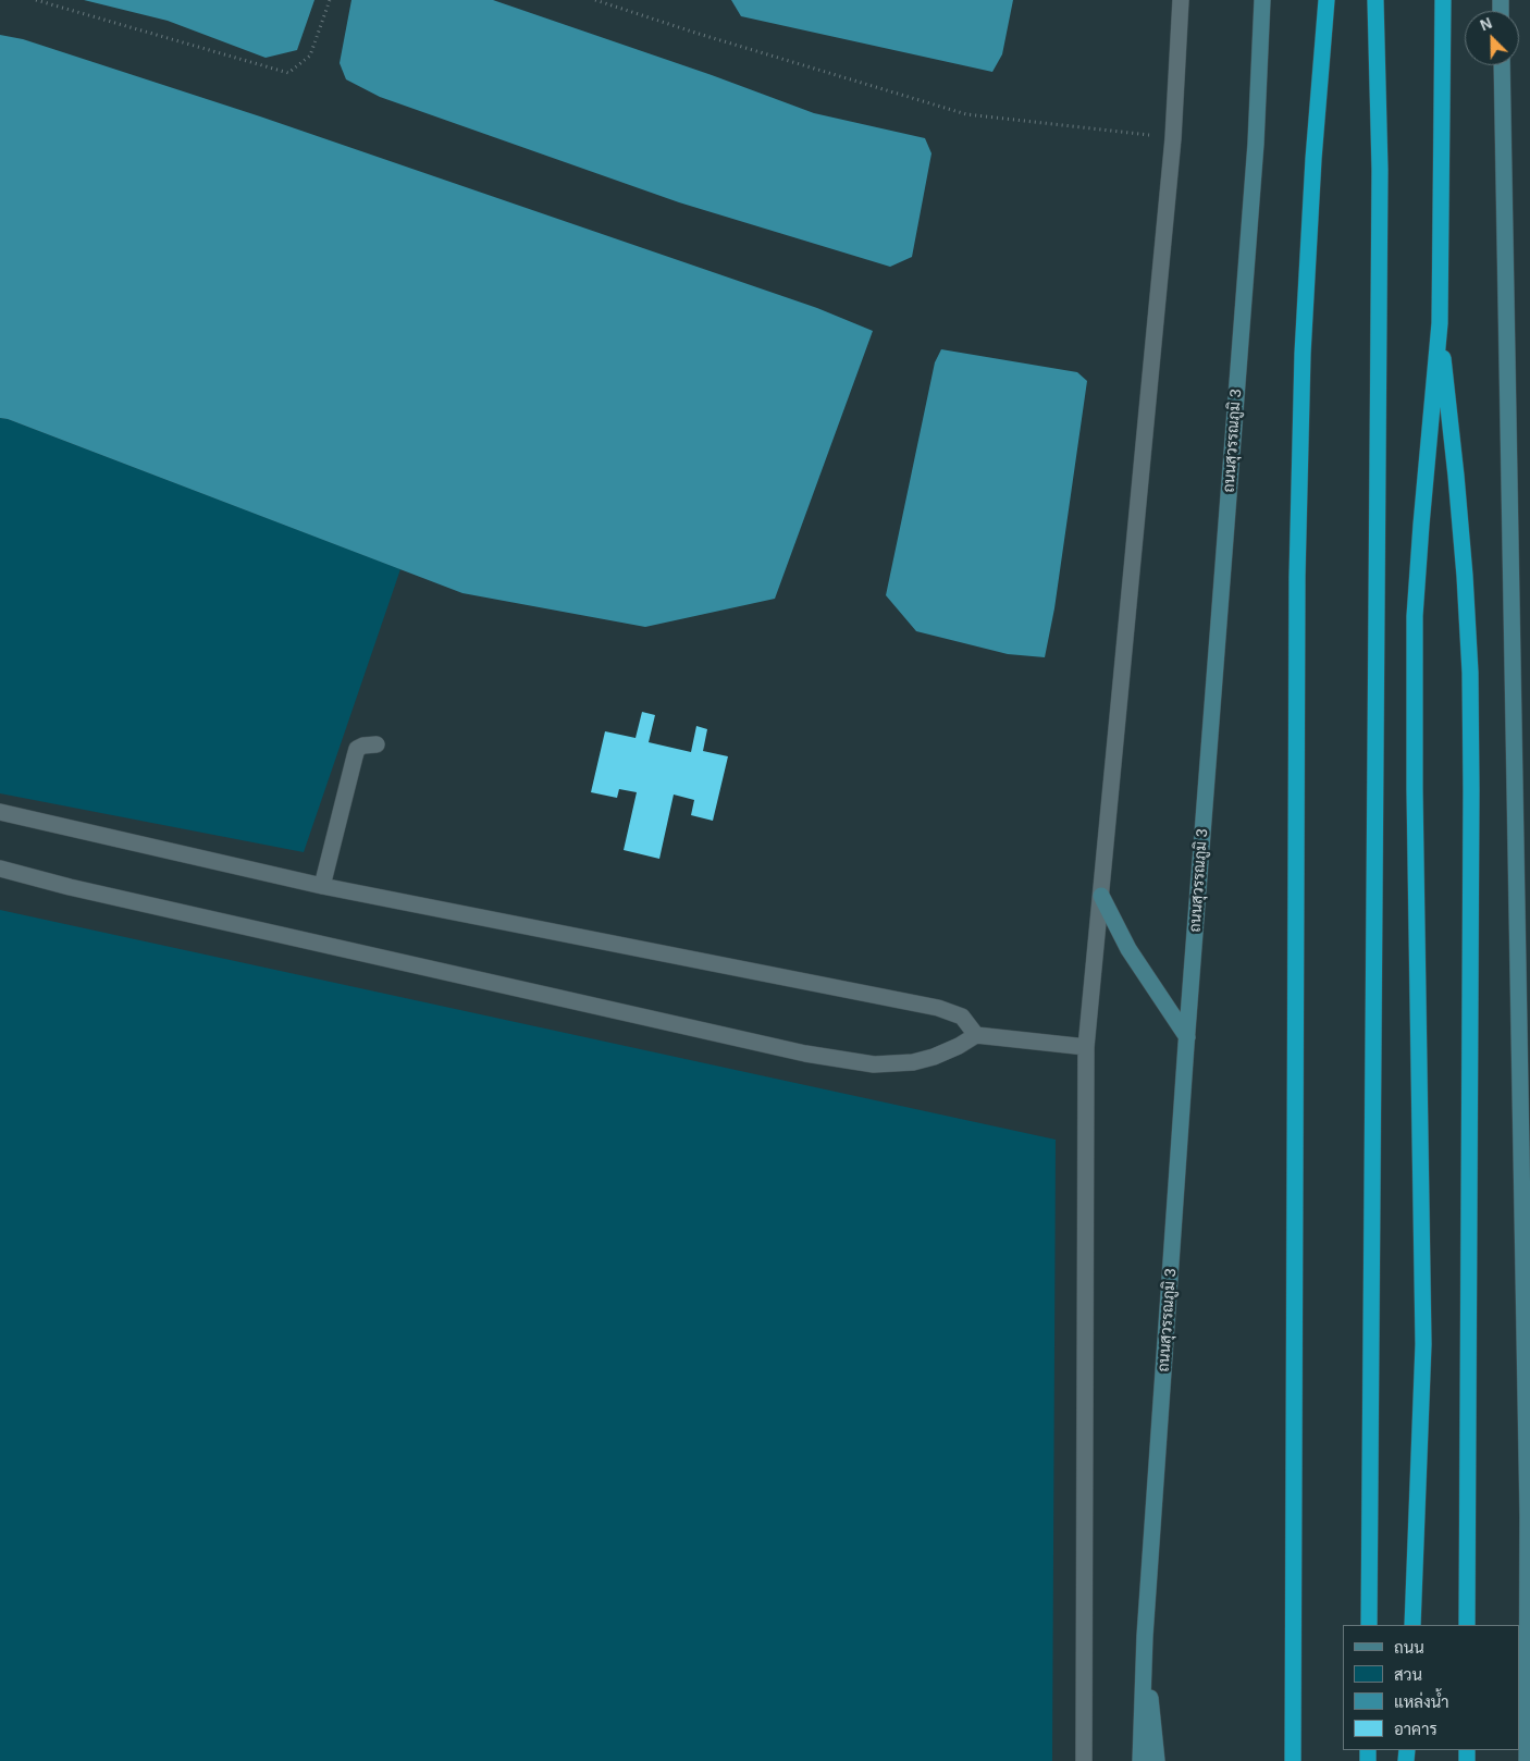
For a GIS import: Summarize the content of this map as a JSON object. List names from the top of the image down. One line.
{"streets":{"main road":["ถนนสุวรรณภูมิ 3"]},"legend":["ถนน","สวน","แหล่งน้ำ","อาคาร"],"north":"top left"}
